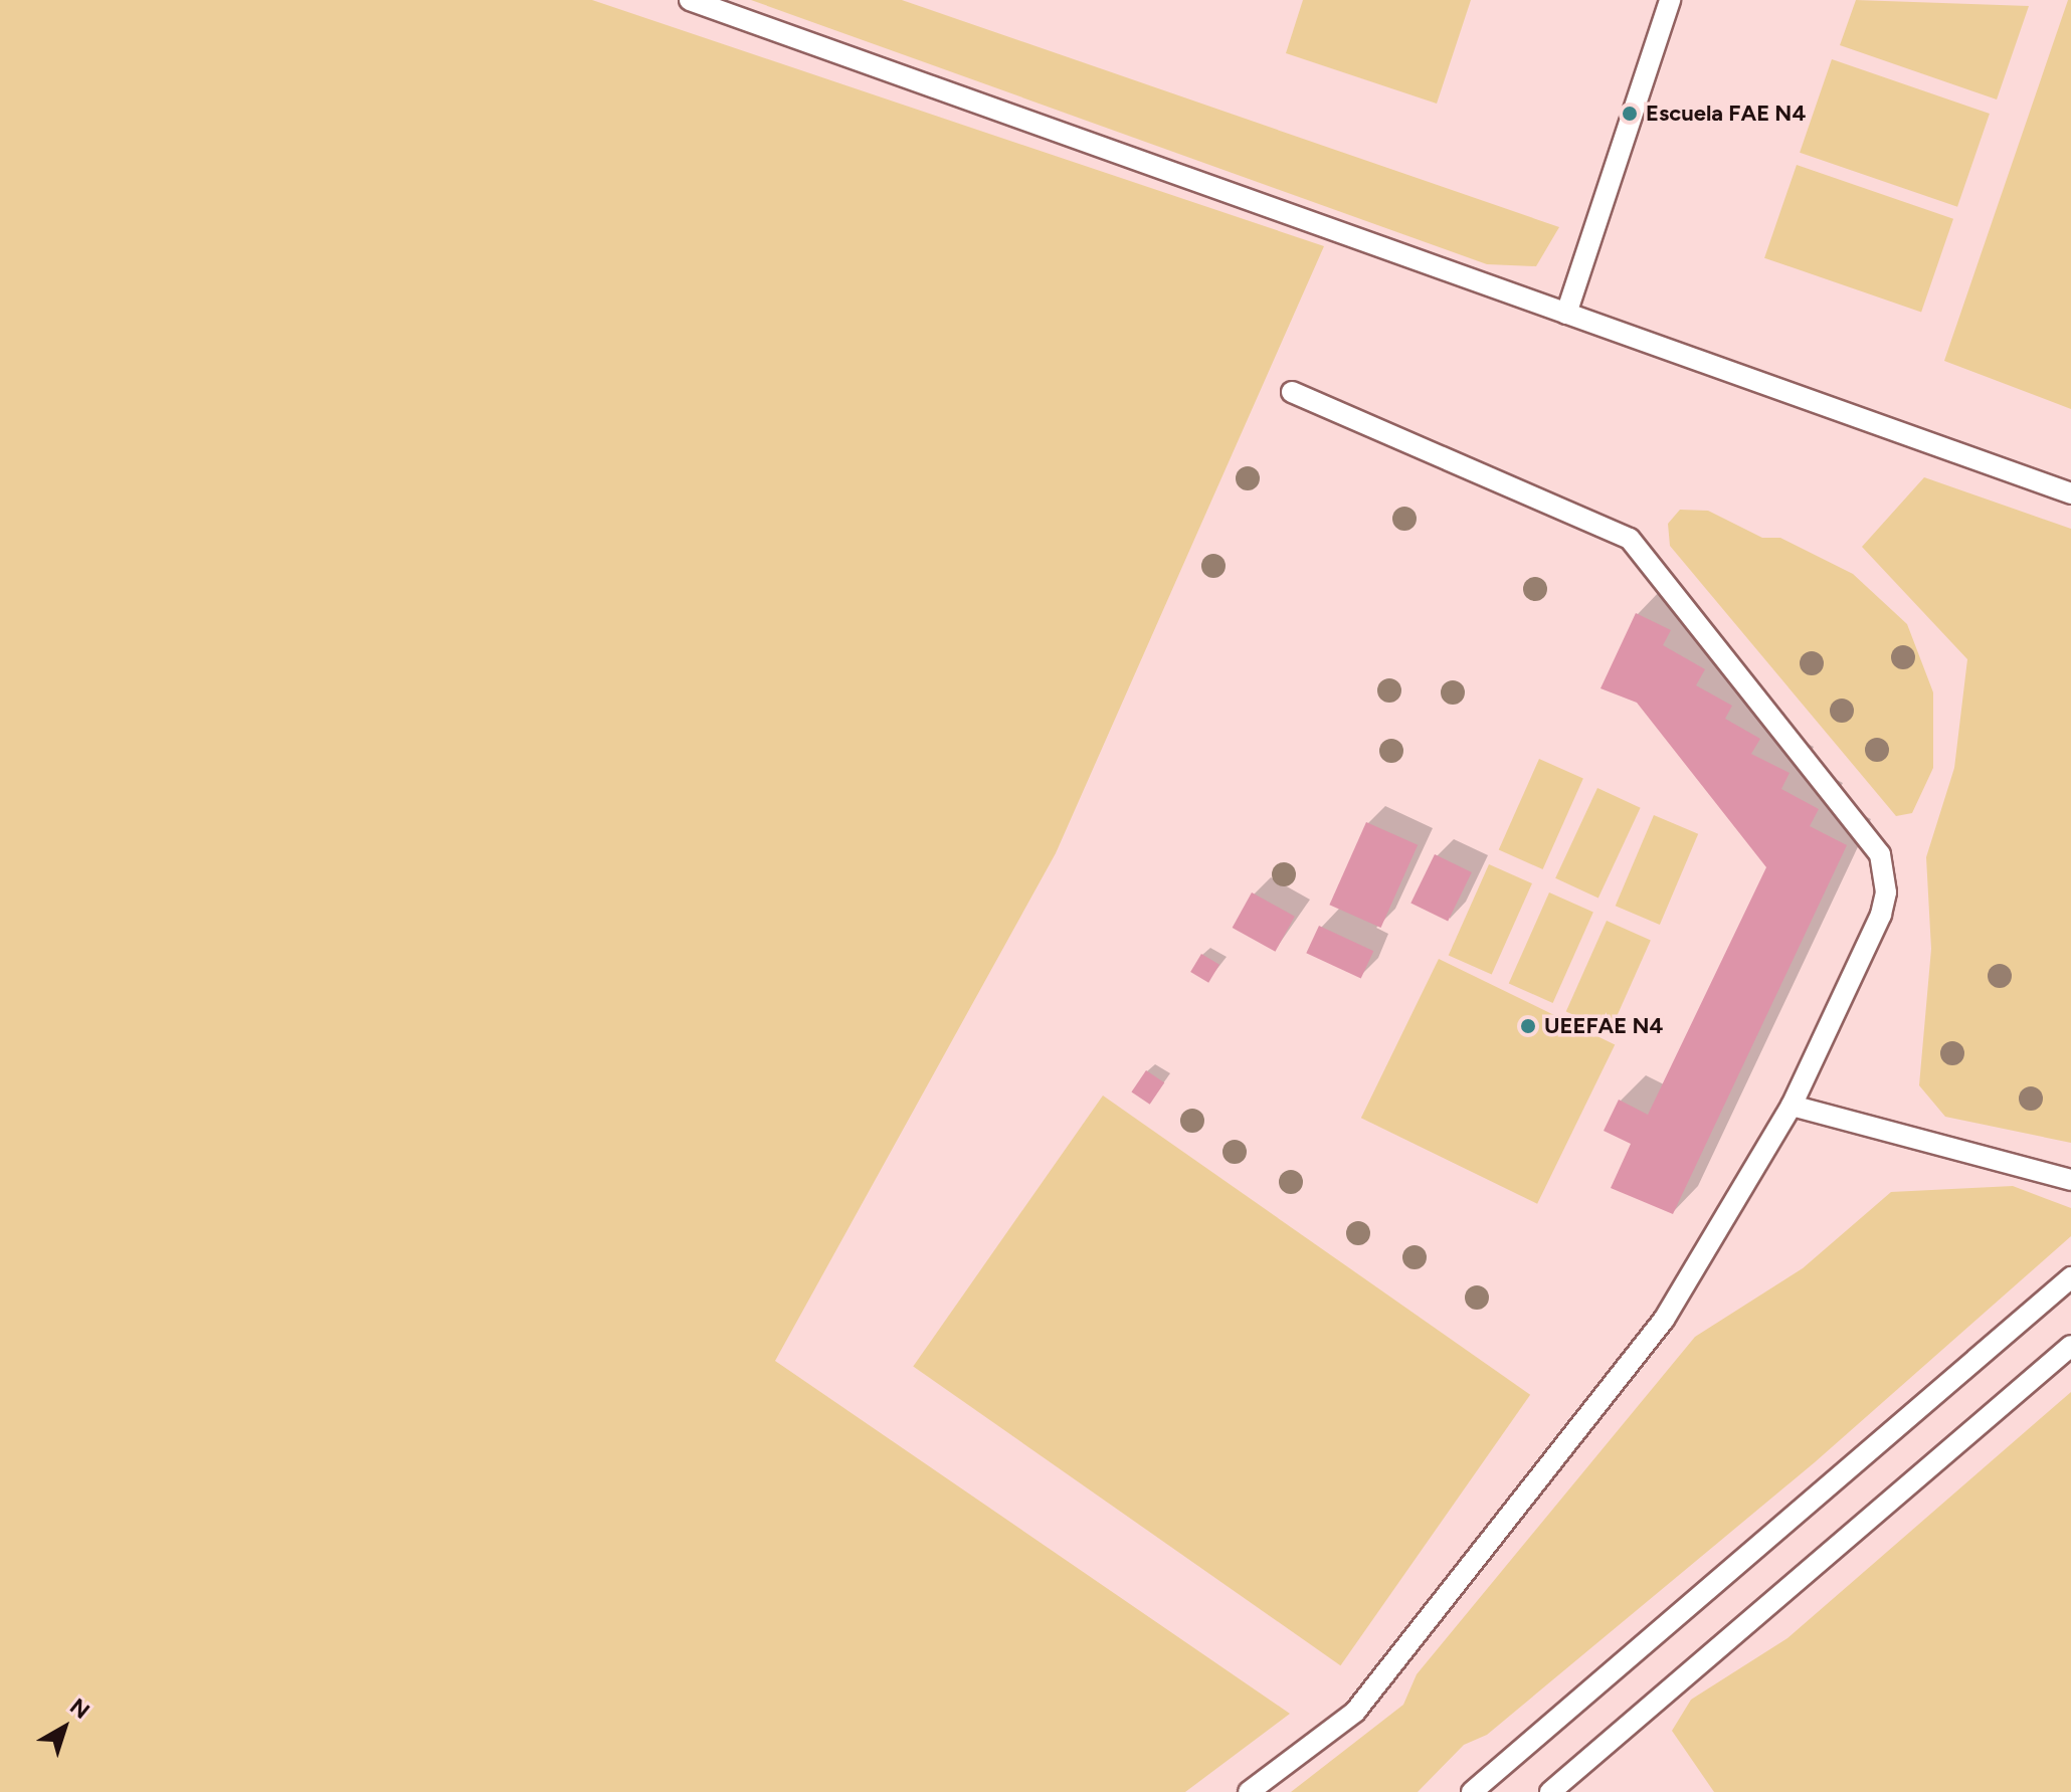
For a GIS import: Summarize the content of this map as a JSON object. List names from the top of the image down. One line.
{"places":["Escuela FAE N4","UEEFAE N4"],"north":"top right"}
